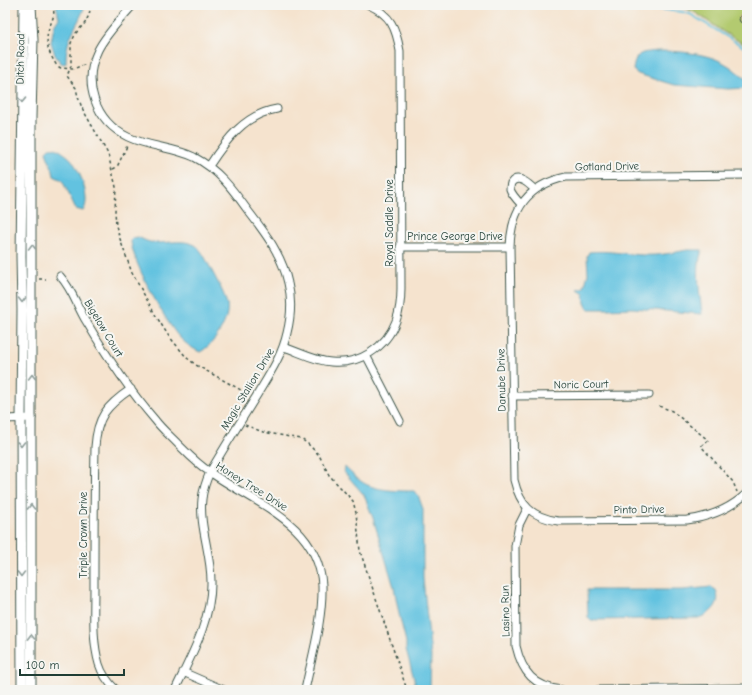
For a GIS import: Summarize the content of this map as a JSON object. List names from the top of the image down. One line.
{"streets":{"street":["Ditch Road","Gotland Drive","Royal Saddle Drive","Prince George Drive","Bigelow Court","Danube Drive","Noric Court","Magic Stallion Drive","Honey Tree Drive","Pinto Drive","Triple Crown Drive","Lasino Run"]},"crossings":[["Gotland Drive","Prince George Drive"],["Gotland Drive","Danube Drive"],["Royal Saddle Drive","Prince George Drive"],["Royal Saddle Drive","Magic Stallion Drive"],["Prince George Drive","Danube Drive"],["Bigelow Court","Honey Tree Drive"],["Bigelow Court","Triple Crown Drive"],["Danube Drive","Noric Court"],["Danube Drive","Pinto Drive"],["Danube Drive","Lasino Run"],["Magic Stallion Drive","Honey Tree Drive"],["Honey Tree Drive","Triple Crown Drive"],["Pinto Drive","Lasino Run"]],"scale_bar":"100 m"}
